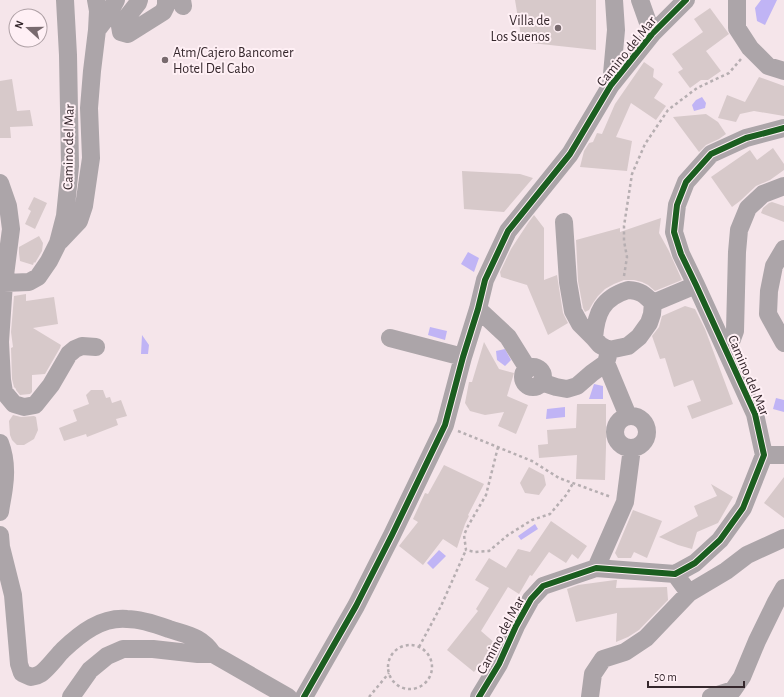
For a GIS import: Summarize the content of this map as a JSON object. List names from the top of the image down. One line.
{"streets":{"street":["Camino del Mar"]},"places":["Villa de Los Suenos","Atm/Cajero Bancomer Hotel Del Cabo"],"scale_bar":"50 m","north":"left"}
